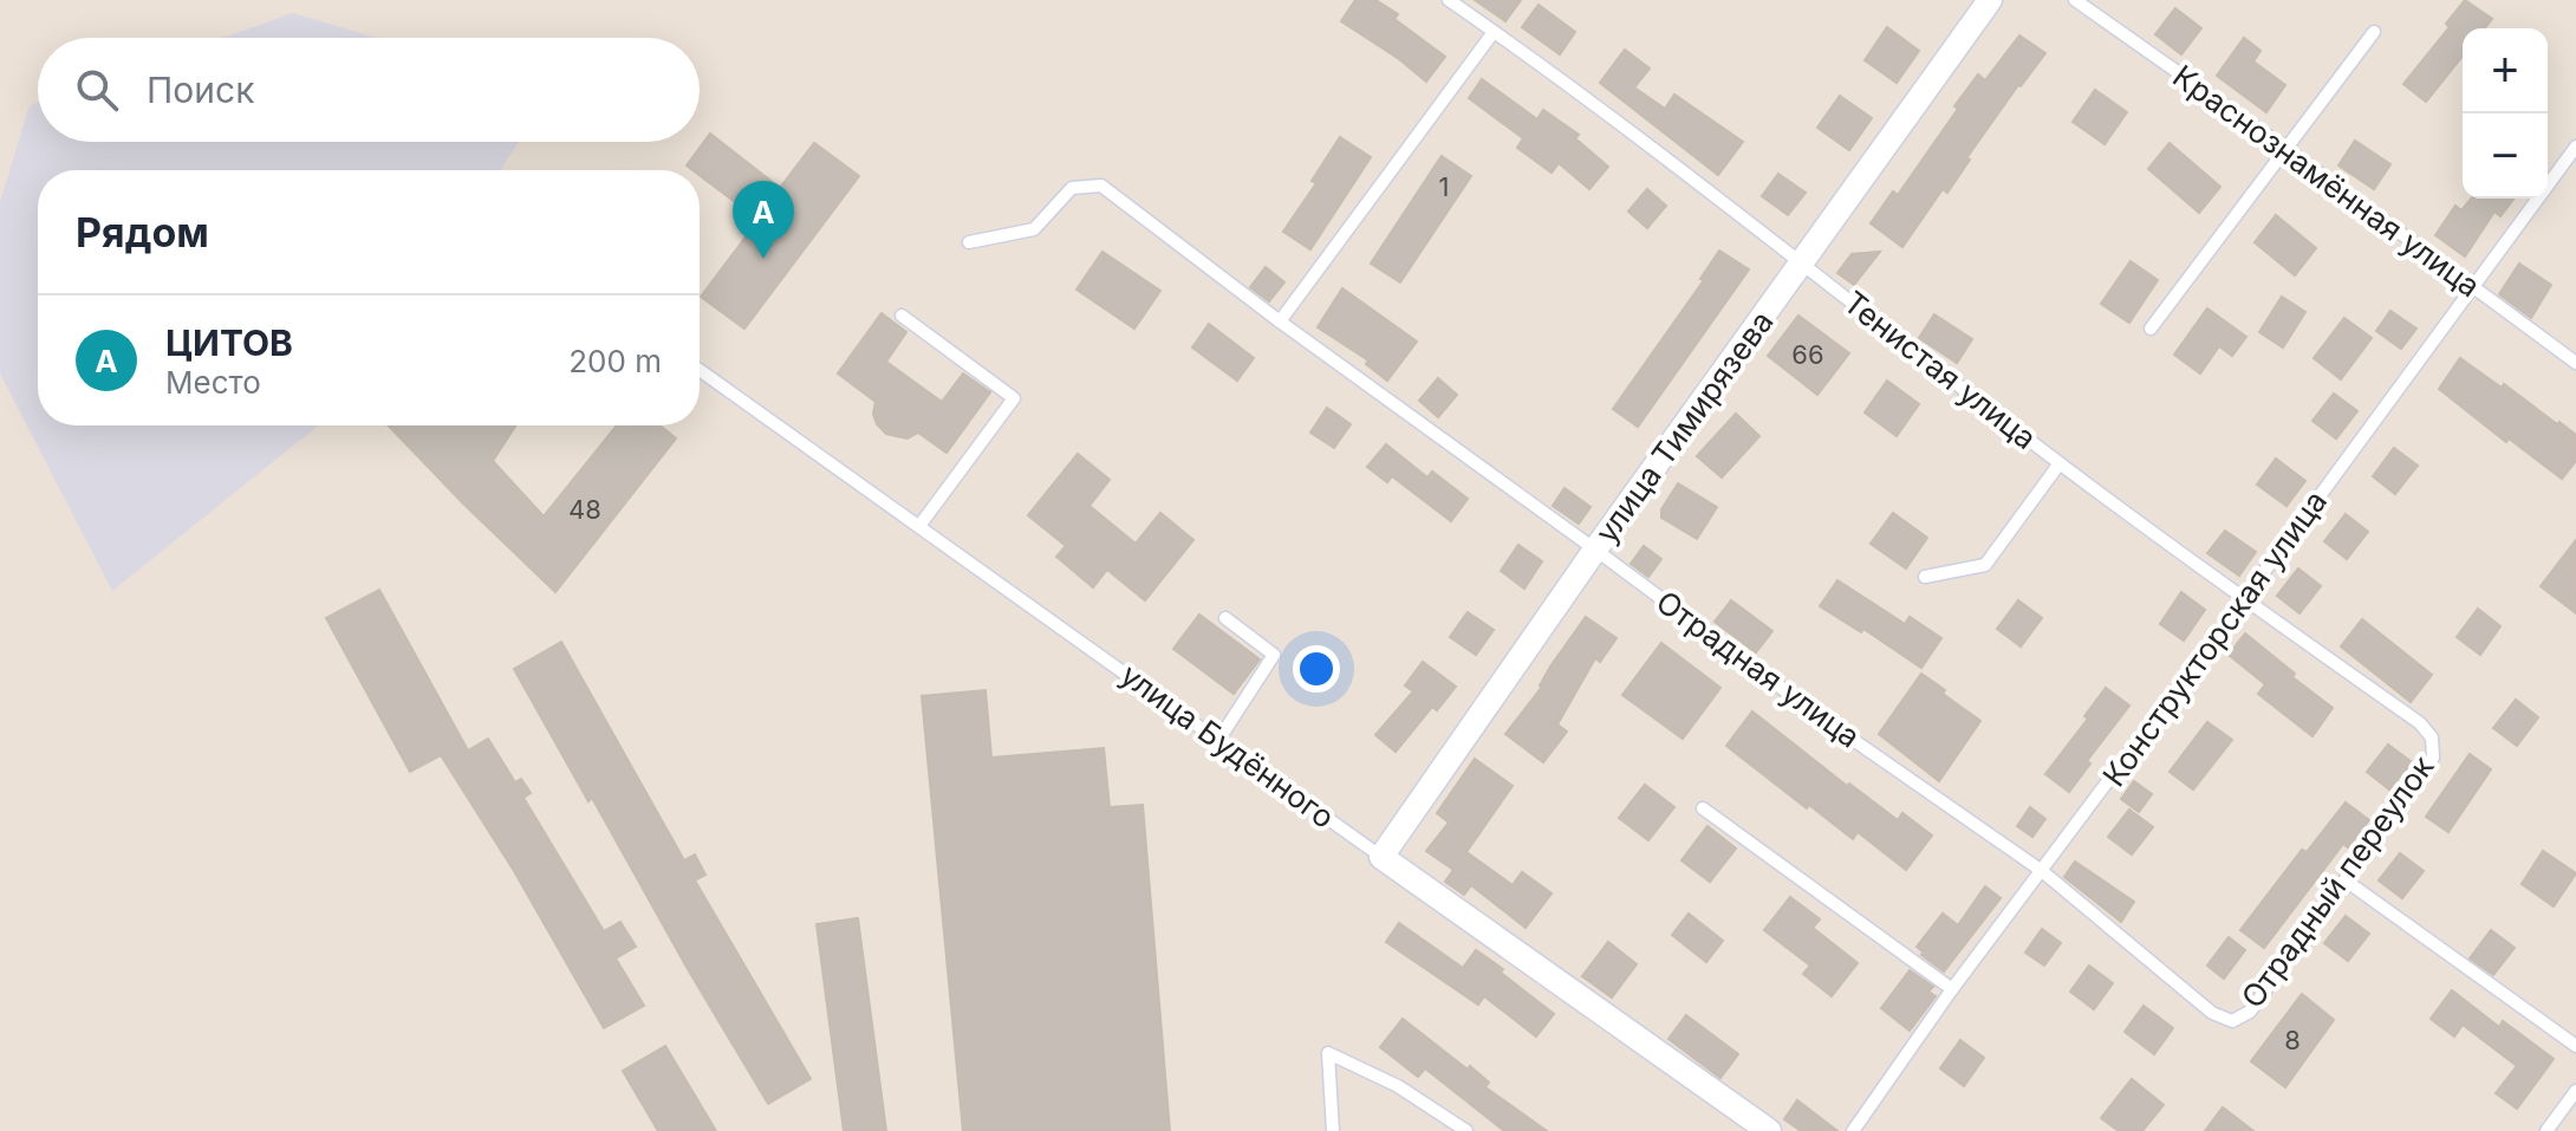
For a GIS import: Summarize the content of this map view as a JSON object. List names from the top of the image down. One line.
{"streets":{"street":["улица Тимирязева","улица Будённого"],"lane":["Краснознамённая улица","Тенистая улица","Конструкторская улица","Отрадная улица","Отрадный переулок"]},"crossings":[["Краснознамённая улица","Конструкторская улица"],["Тенистая улица","улица Тимирязева"],["Тенистая улица","Конструкторская улица"],["Тенистая улица","Отрадный переулок"],["улица Тимирязева","Отрадная улица"],["улица Тимирязева","улица Будённого"],["Конструкторская улица","Отрадная улица"],["Отрадная улица","Отрадный переулок"]],"house_numbers":["1","66","48","8"],"page":{"map_buttons":["+","−"],"search":"Поиск","heading":"Рядом","pins":"A","list":[{"mark":"A","name":"ЦИТОВ","note":"Место","value":"200 m"}]}}
